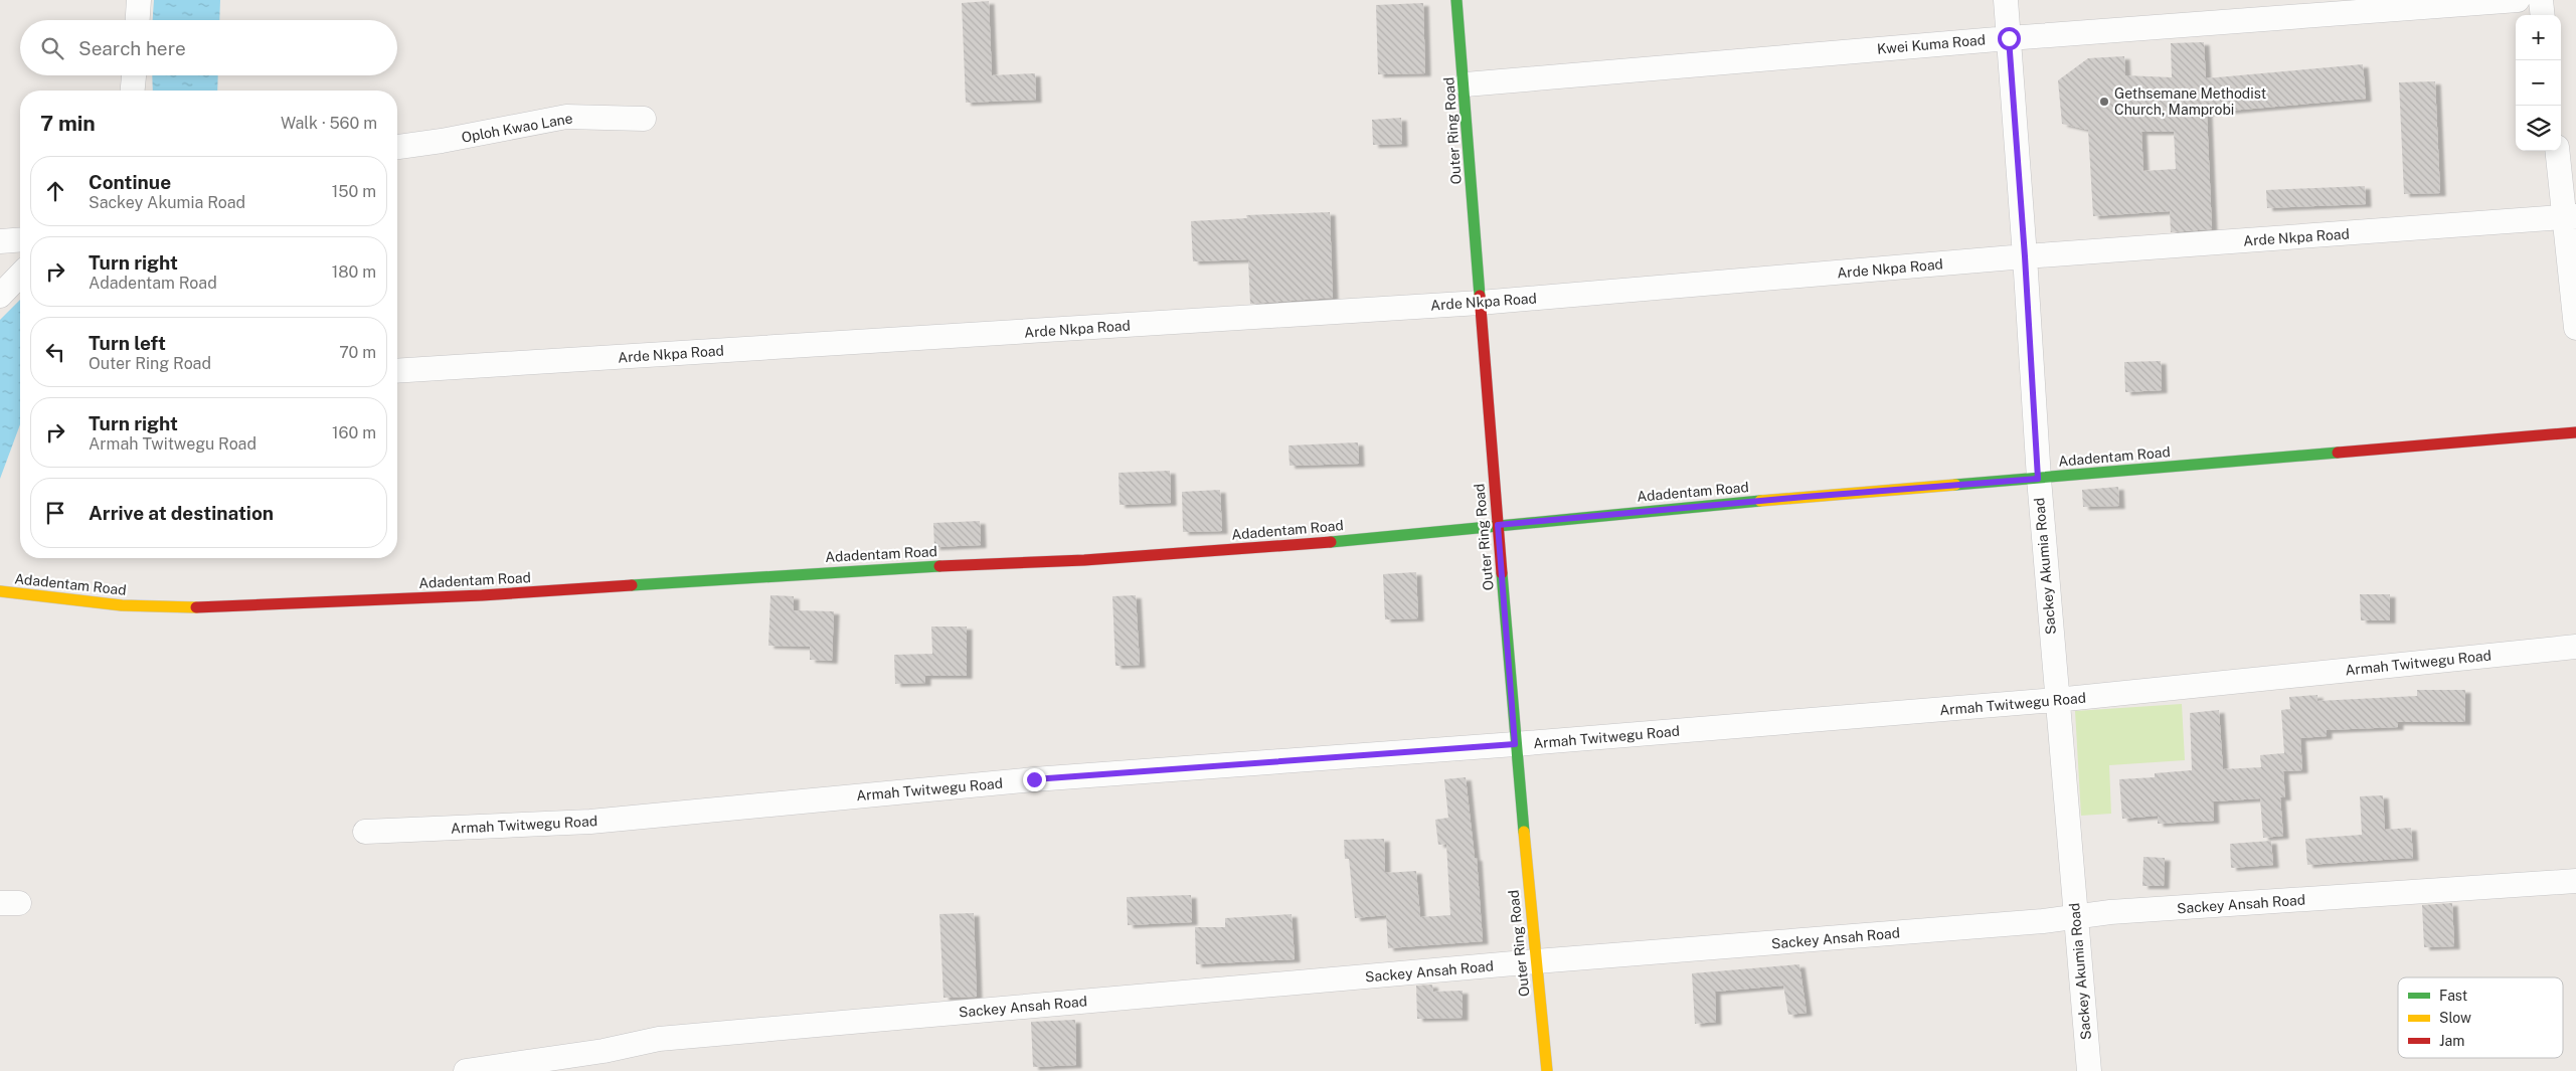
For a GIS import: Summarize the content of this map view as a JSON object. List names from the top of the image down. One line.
{"streets":{"street":["Kwei Kuma Road","Oploh Kwao Lane","Outer Ring Road","Arde Nkpa Road","Adadentam Road","Sackey Akumia Road","Armah Twitwegu Road","Sackey Ansah Road"]},"crossings":[["Kwei Kuma Road","Outer Ring Road"],["Kwei Kuma Road","Sackey Akumia Road"],["Outer Ring Road","Arde Nkpa Road"],["Outer Ring Road","Adadentam Road"],["Outer Ring Road","Armah Twitwegu Road"],["Outer Ring Road","Sackey Ansah Road"],["Arde Nkpa Road","Sackey Akumia Road"],["Adadentam Road","Sackey Akumia Road"],["Sackey Akumia Road","Armah Twitwegu Road"],["Sackey Akumia Road","Sackey Ansah Road"]],"places":["Gethsemane Methodist Church, Mamprobi"],"legend":["Fast","Slow","Jam"],"page":{"map_buttons":["+","−"],"search":"Search here","heading":["7 min","Walk · 560 m"],"list":[["Continue","Sackey Akumia Road","150 m"],["Turn right","Adadentam Road","180 m"],["Turn left","Outer Ring Road","70 m"],["Turn right","Armah Twitwegu Road","160 m"],"Arrive at destination"]}}
